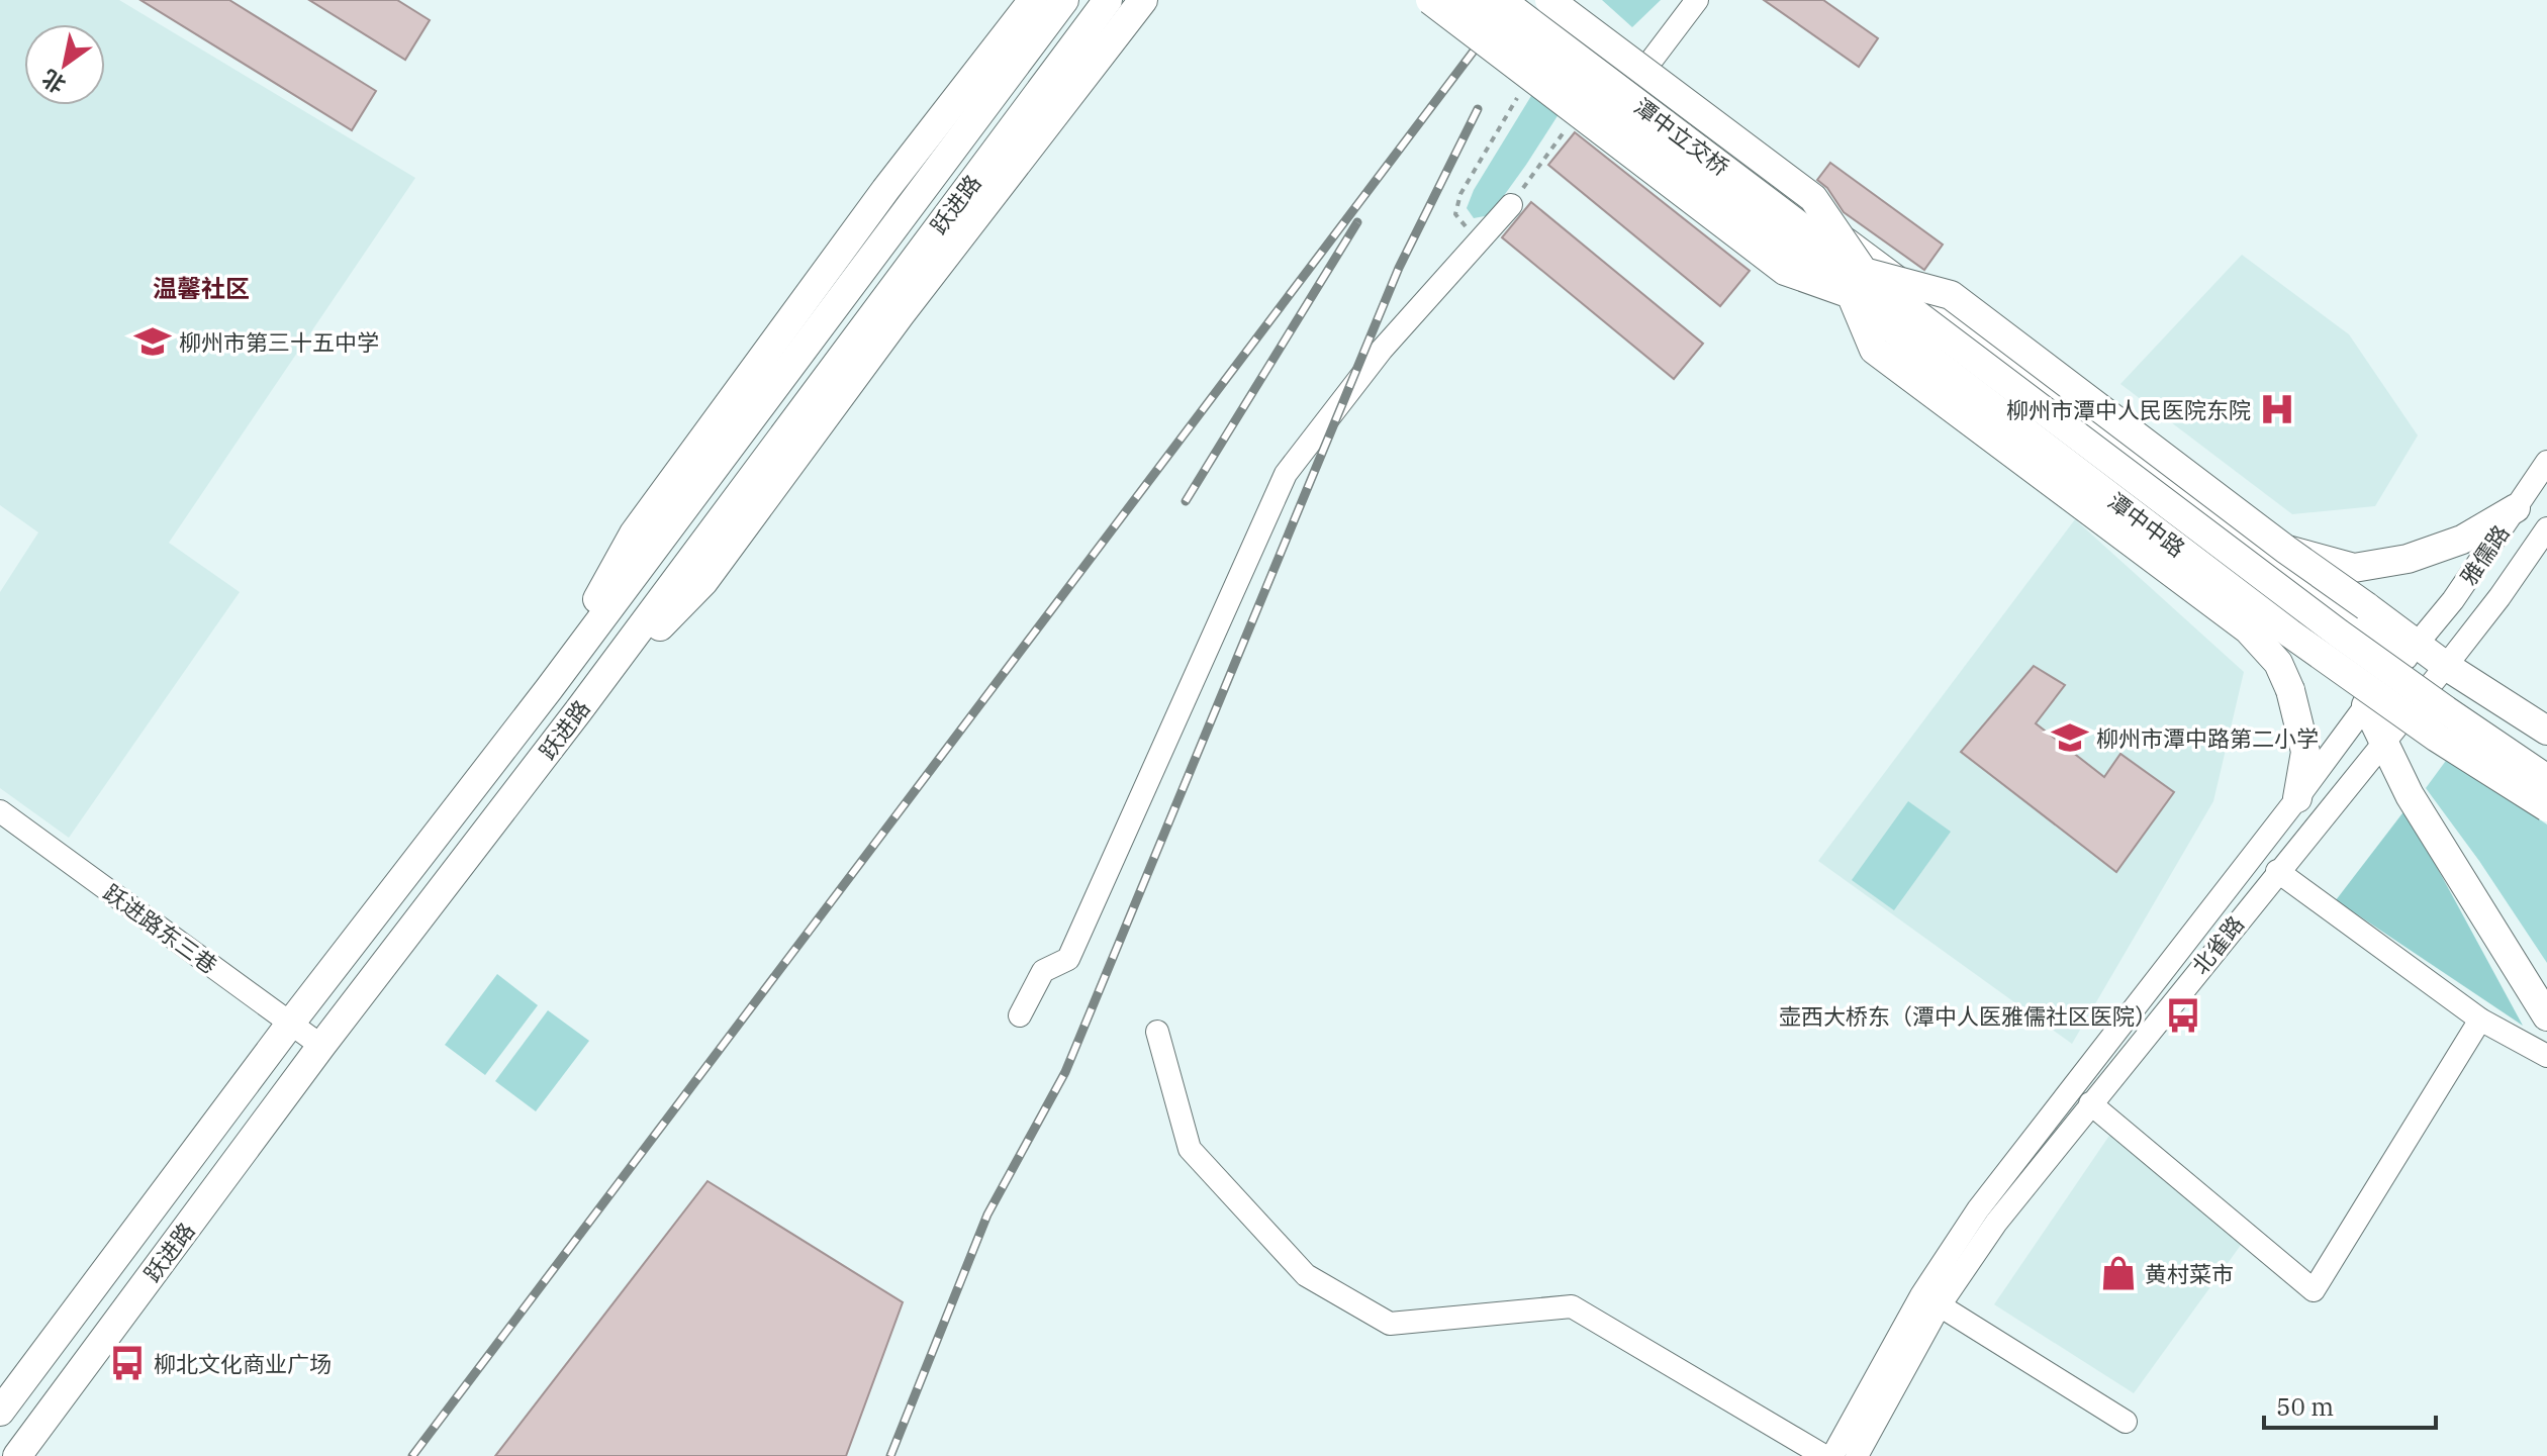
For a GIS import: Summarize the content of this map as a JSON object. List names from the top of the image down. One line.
{"streets":{"main road":["潭中立交桥","跃进路","潭中中路"],"street":["雅儒路","跃进路东三巷","北雀路"]},"crossings":[["潭中立交桥","潭中中路"],["跃进路","跃进路东三巷"],["雅儒路","北雀路"]],"districts":["温馨社区"],"places":{"school or university":["柳州市第三十五中学","柳州市潭中路第二小学"],"hospital":["柳州市潭中人民医院东院"],"bus stop":["壶西大桥东（潭中人医雅儒社区医院）","柳北文化商业广场"],"shop":["黄村菜市"]},"scale_bar":"50 m","north":"bottom left"}
